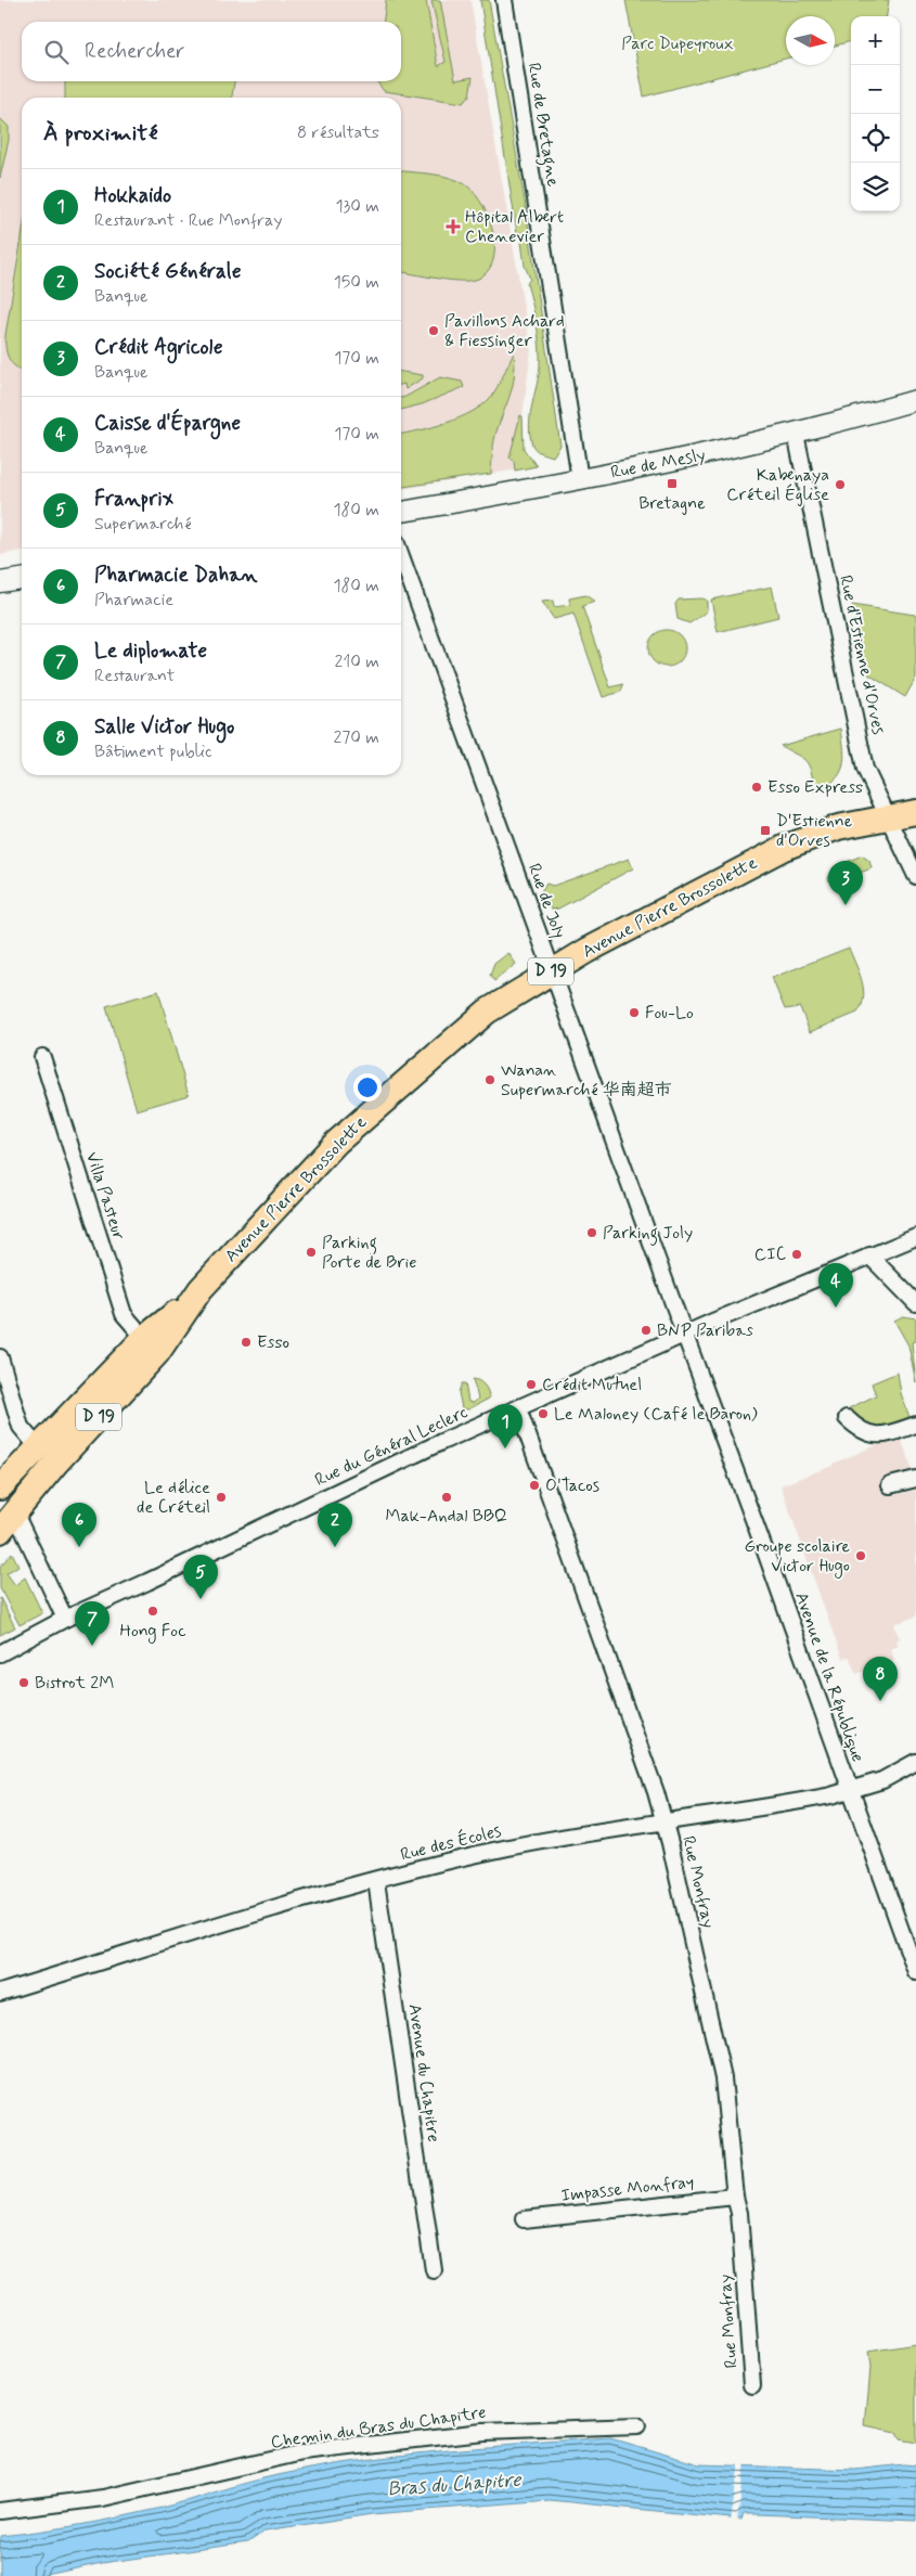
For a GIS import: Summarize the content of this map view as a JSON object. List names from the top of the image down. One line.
{"streets":{"main road":["Avenue Pierre Brossolette","D 19"],"street":["Rue de Bretagne","Rue de Mesly","Rue d'Estienne d'Orves","Rue de Joly","Villa Pasteur","Rue du Général Leclerc","Avenue de la République","Rue des Écoles","Rue Monfray","Avenue du Chapitre","Impasse Monfray","Chemin du Bras du Chapitre"]},"crossings":[["Rue de Bretagne","Rue de Mesly"],["Rue de Mesly","Rue d'Estienne d'Orves"],["Rue d'Estienne d'Orves","Avenue Pierre Brossolette"],["Rue de Joly","Avenue Pierre Brossolette"],["Rue de Joly","Rue du Général Leclerc"],["Rue de Joly","Avenue de la République"],["Avenue Pierre Brossolette","Villa Pasteur"],["Rue du Général Leclerc","Avenue de la République"],["Rue du Général Leclerc","Rue Monfray"],["Avenue de la République","Rue des Écoles"],["Rue des Écoles","Rue Monfray"],["Rue des Écoles","Avenue du Chapitre"],["Rue Monfray","Impasse Monfray"]],"water":["Bras du Chapitre"],"parks":["Parc Dupeyroux"],"places":{"health":["Hôpital Albert Chenevier"],"other":["Pavillons Achard & Fiessinger","Kabenaya Créteil Église","Esso Express","Fou-Lo","Wanan Supermarché 华南超市","Parking Joly","Parking Porte de Brie","CIC","BNP Paribas","Esso","Crédit Mutuel","Le Maloney (Café le Baron)","O'Tacos","Le délice de Créteil","Mak-Andal BBQ","Groupe scolaire Victor Hugo","Hong Foc","Bistrot 2M"],"transit":["Bretagne","D'Estienne d'Orves"]},"north":"right","page":{"map_buttons":["+","−"],"search":"Rechercher","heading":["À proximité","8 résultats"],"list":[{"mark":"1","name":"Hokkaido","note":"Restaurant · Rue Monfray","value":"130 m"},{"mark":"2","name":"Société Générale","note":"Banque","value":"150 m"},{"mark":"3","name":"Crédit Agricole","note":"Banque","value":"170 m"},{"mark":"4","name":"Caisse d'Épargne","note":"Banque","value":"170 m"},{"mark":"5","name":"Franprix","note":"Supermarché","value":"180 m"},{"mark":"6","name":"Pharmacie Dahan","note":"Pharmacie","value":"180 m"},{"mark":"7","name":"Le diplomate","note":"Restaurant","value":"210 m"},{"mark":"8","name":"Salle Victor Hugo","note":"Bâtiment public","value":"270 m"}],"pins":["3","4","1","2","6","5","7","8"]}}
